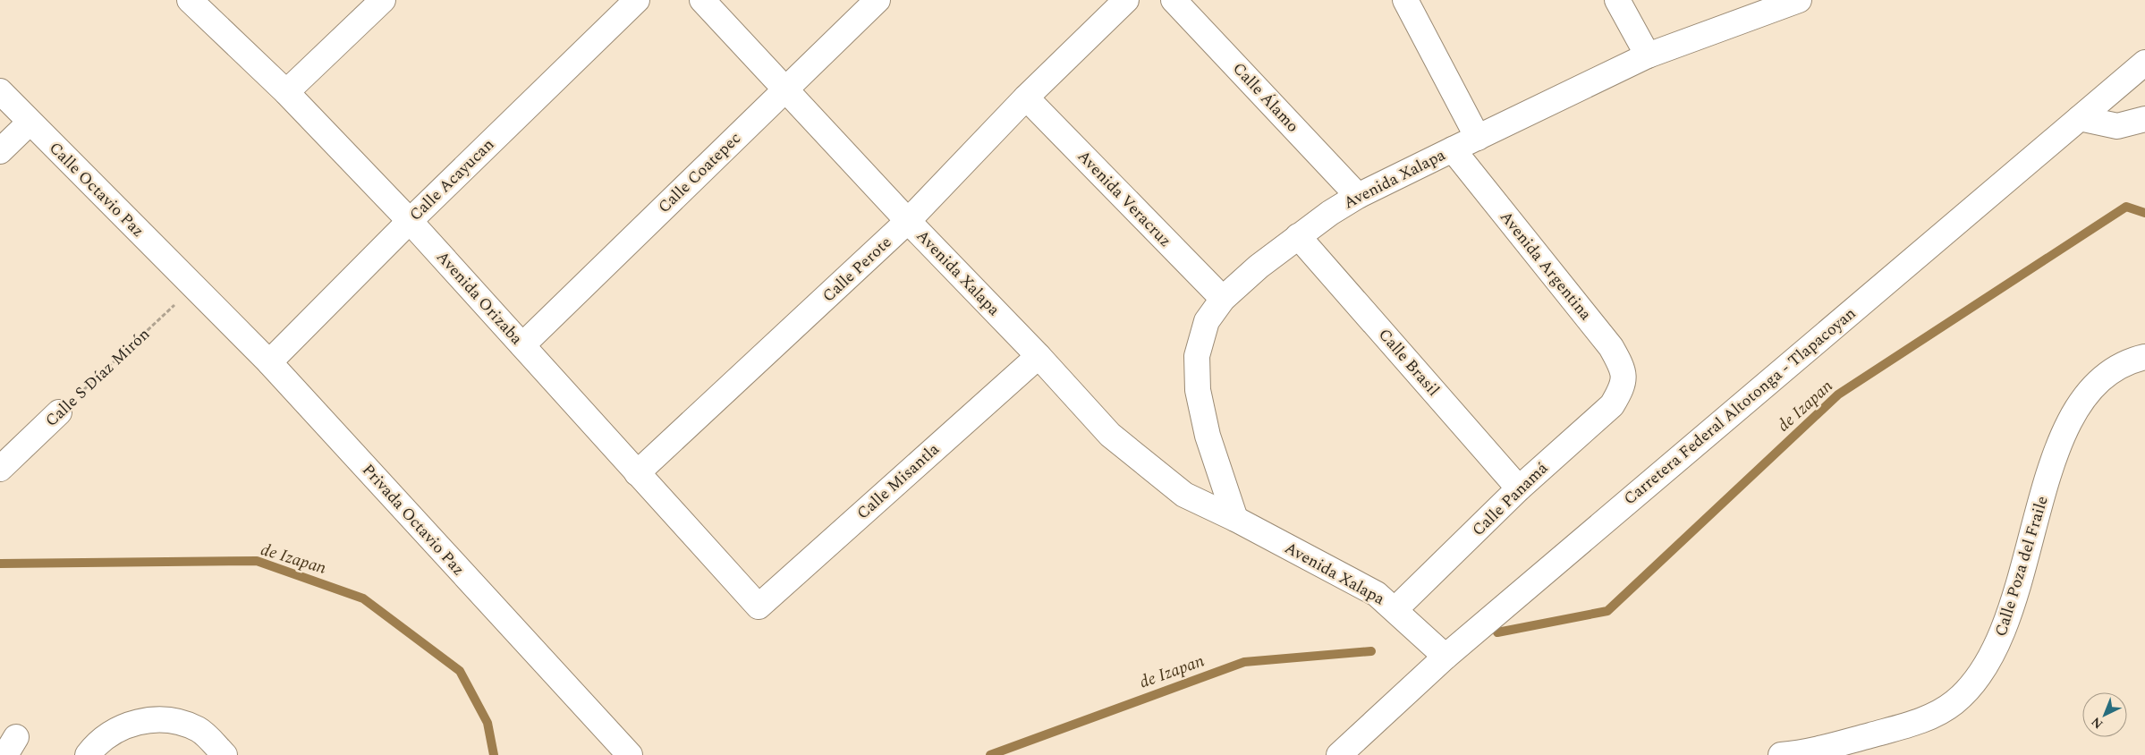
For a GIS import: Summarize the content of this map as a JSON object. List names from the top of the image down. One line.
{"streets":{"street":["Calle Álamo","Calle Coatepec","Avenida Xalapa","Calle Acayucan","Calle Octavio Paz","Avenida Veracruz","Avenida Argentina","Calle Perote","Avenida Orizaba","Calle Brasil","Calle S Díaz Mirón","Carretera Federal Altotonga - Tlapacoyan","Calle Misantla","Calle Panamá","Privada Octavio Paz","Calle Poza del Fraile"]},"crossings":[["Calle Álamo","Avenida Xalapa"],["Calle Coatepec","Avenida Xalapa"],["Calle Coatepec","Avenida Orizaba"],["Avenida Xalapa","Avenida Veracruz"],["Avenida Xalapa","Avenida Argentina"],["Avenida Xalapa","Calle Perote"],["Avenida Xalapa","Calle Brasil"],["Avenida Xalapa","Carretera Federal Altotonga - Tlapacoyan"],["Avenida Xalapa","Calle Misantla"],["Avenida Xalapa","Calle Panamá"],["Calle Acayucan","Avenida Orizaba"],["Calle Acayucan","Privada Octavio Paz"],["Calle Octavio Paz","Calle S Díaz Mirón"],["Calle Octavio Paz","Privada Octavio Paz"],["Avenida Veracruz","Calle Perote"],["Avenida Argentina","Calle Panamá"],["Calle Perote","Avenida Orizaba"],["Avenida Orizaba","Calle Misantla"],["Calle Brasil","Calle Panamá"],["Calle S Díaz Mirón","Privada Octavio Paz"]],"water":["de Izapan"],"north":"bottom left"}
